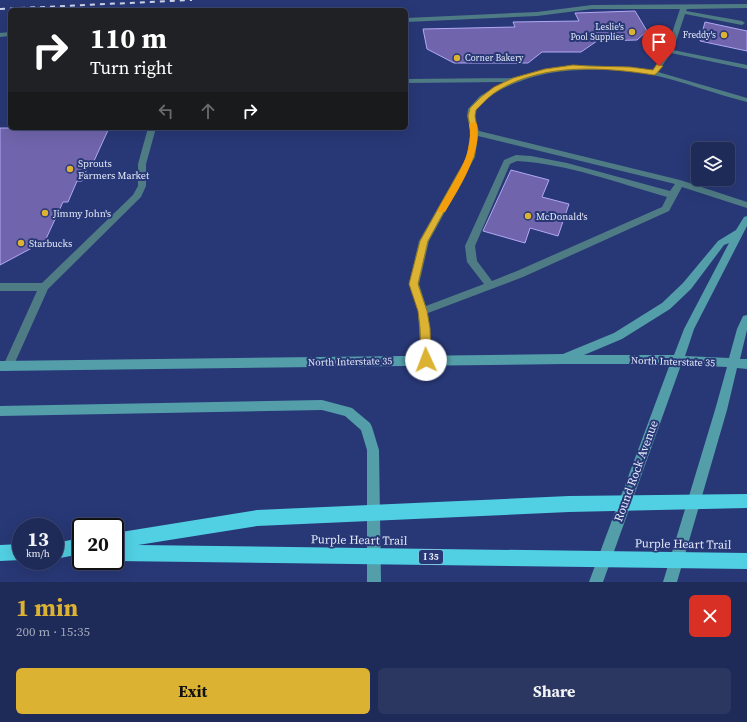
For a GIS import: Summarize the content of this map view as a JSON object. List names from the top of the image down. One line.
{"streets":{"highway":["Purple Heart Trail","I 35"],"main road":["North Interstate 35","Round Rock Avenue"]},"crossings":[["North Interstate 35","Round Rock Avenue"]],"places":["Leslie's Pool Supplies","Freddy's","Corner Bakery","Sprouts Farmers Market","Jimmy John's","McDonald's","Starbucks"],"page":{"turn":["110 m","Turn right"],"speed":"13 km/h","limit":"20","heading":["1 min","200 m · 15:35"],"buttons":["Exit","Share"]}}
